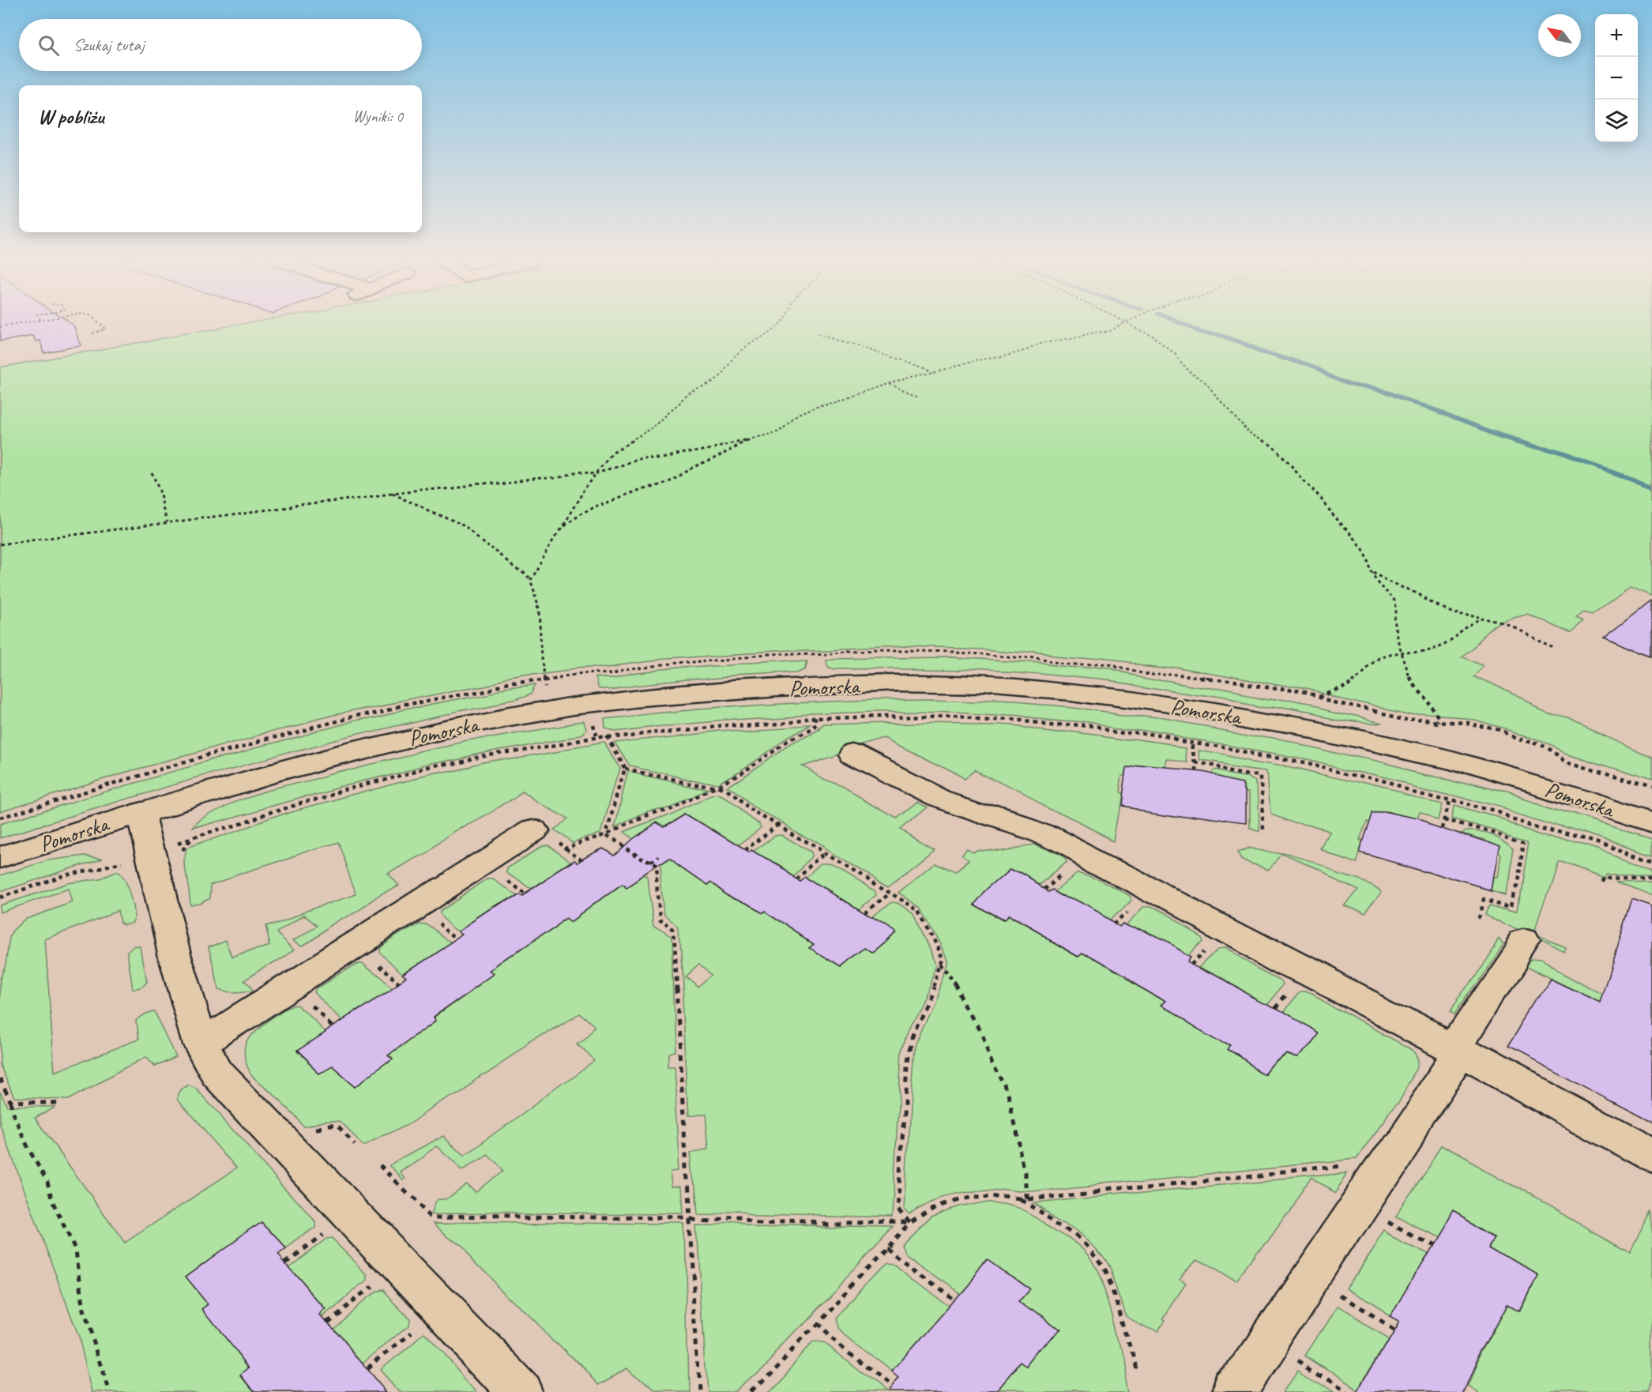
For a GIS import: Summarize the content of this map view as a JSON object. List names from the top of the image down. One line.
{"streets":{"main road":["Pomorska"]},"north":"top left","page":{"map_buttons":["+","−"],"search":"Szukaj tutaj","heading":["W pobliżu","Wyniki: 0"]}}
